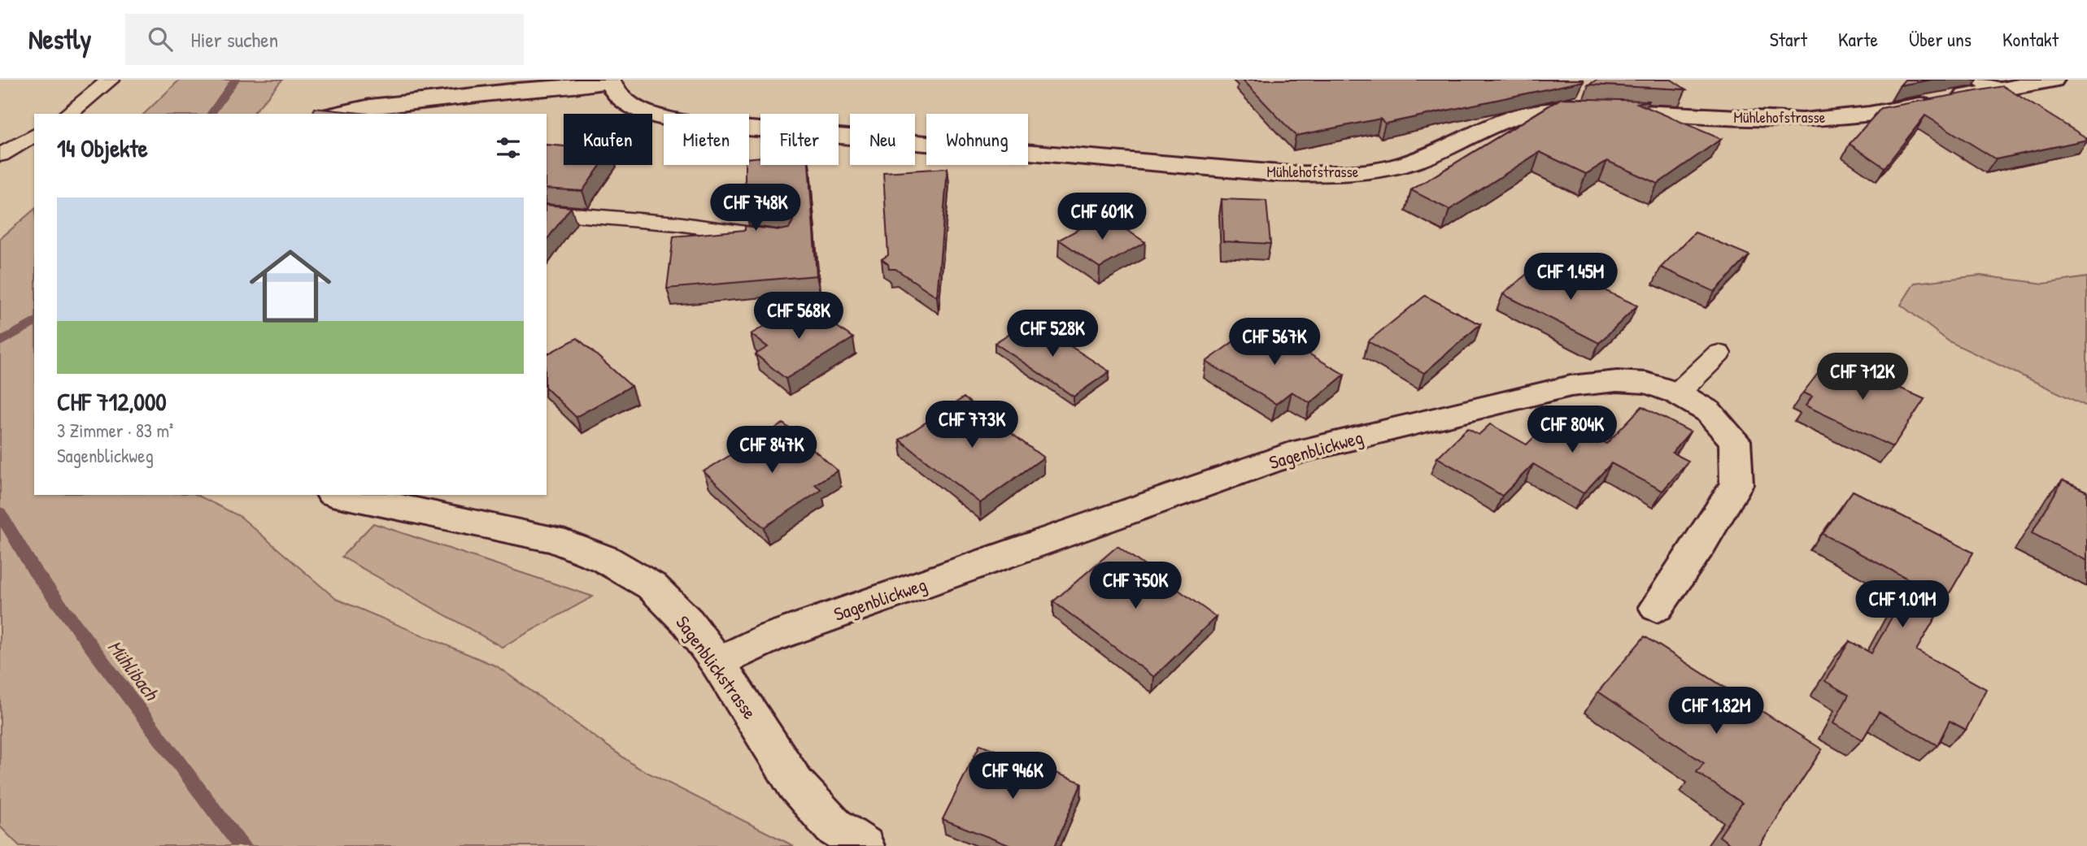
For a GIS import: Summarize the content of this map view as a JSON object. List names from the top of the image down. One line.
{"streets":{"street":["Mühlehofstrasse","Sagenblickweg","Sagenblickstrasse"]},"crossings":[["Sagenblickweg","Sagenblickstrasse"]],"water":["Mühlibach"],"page":{"header":"Nestly","search":"Hier suchen","nav":["Start","Karte","Über uns","Kontakt"],"chip":["Kaufen","Mieten","Filter","Neu","Wohnung"],"heading":"14 Objekte","list":[{"name":"CHF 712,000","note":"3 Zimmer · 83 m² · Sagenblickweg"}],"price":["CHF 748K","CHF 601K","CHF 1.45M","CHF 568K","CHF 528K","CHF 567K","CHF 712K","CHF 773K","CHF 804K","CHF 847K","CHF 750K","CHF 1.01M","CHF 1.82M","CHF 946K"]}}
